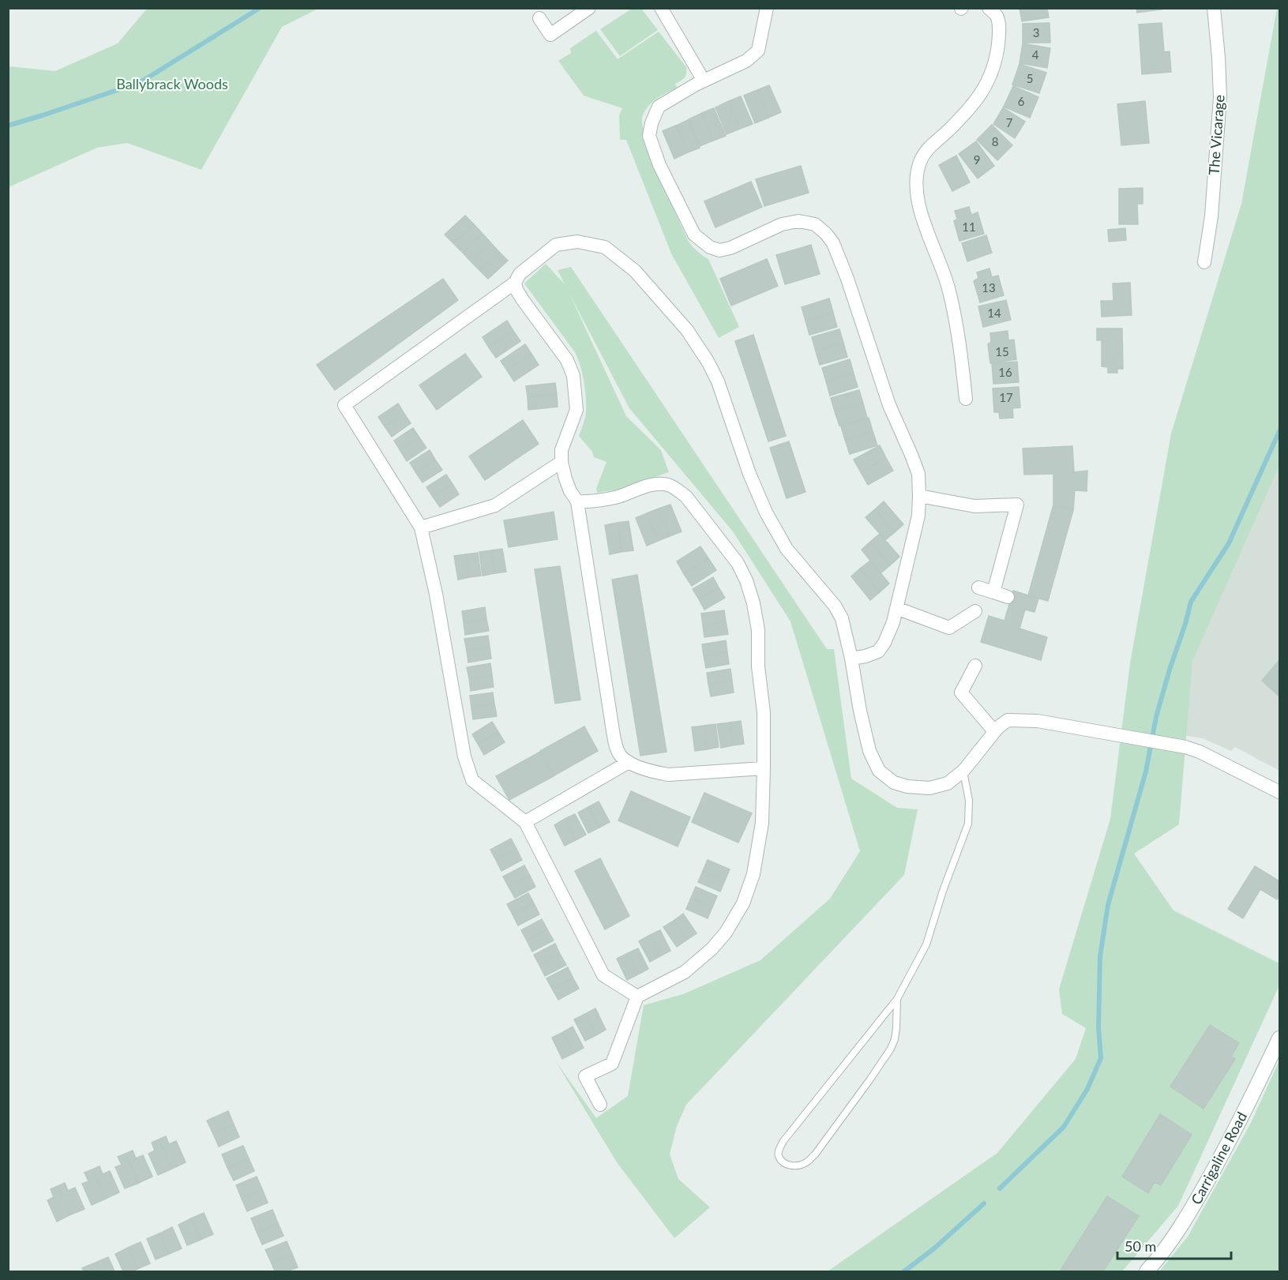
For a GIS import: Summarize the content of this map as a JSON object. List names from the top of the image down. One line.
{"streets":{"main road":["Carrigaline Road"],"street":["The Vicarage"]},"parks":["Ballybrack Woods"],"house_numbers":["3","4","5","6","7","8","9","11","13","14","15","16","17"],"scale_bar":"50 m"}
